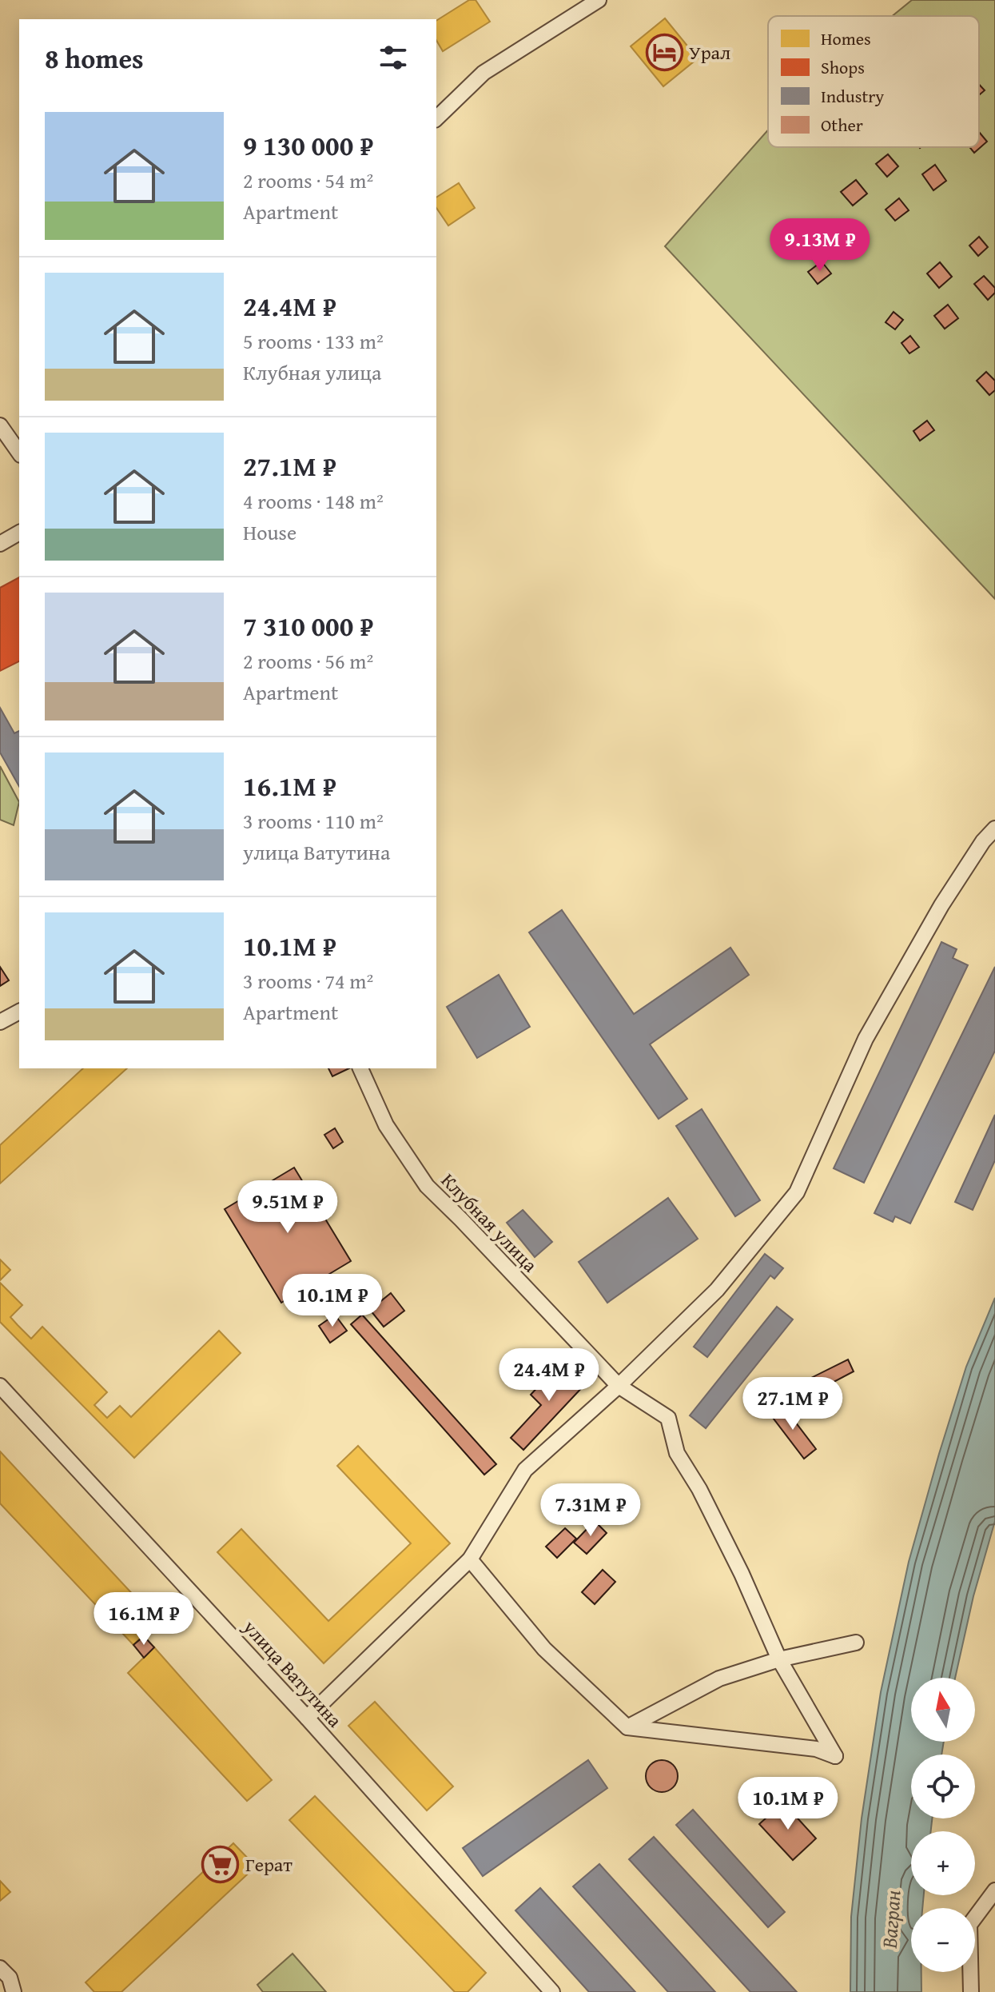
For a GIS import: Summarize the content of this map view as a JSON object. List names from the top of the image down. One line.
{"streets":{"street":["Клубная улица","улица Ватутина"]},"water":["Вагран"],"places":{"hotel":["Урал"],"supermarket":["Герат"]},"legend":["Homes","Shops","Industry","Other"],"north":"top","page":{"heading":"8 homes","list":[{"name":"9 130 000 ₽","note":"2 rooms · 54 m² · Apartment"},{"name":"24.4M ₽","note":"5 rooms · 133 m² · Клубная улица"},{"name":"27.1M ₽","note":"4 rooms · 148 m² · House"},{"name":"7 310 000 ₽","note":"2 rooms · 56 m² · Apartment"},{"name":"16.1M ₽","note":"3 rooms · 110 m² · улица Ватутина"},{"name":"10.1M ₽","note":"3 rooms · 74 m² · Apartment"}],"price":["9.13M ₽","9.51M ₽","10.1M ₽","24.4M ₽","27.1M ₽","7.31M ₽","16.1M ₽","10.1M ₽"],"map_buttons":["+","−"]}}
